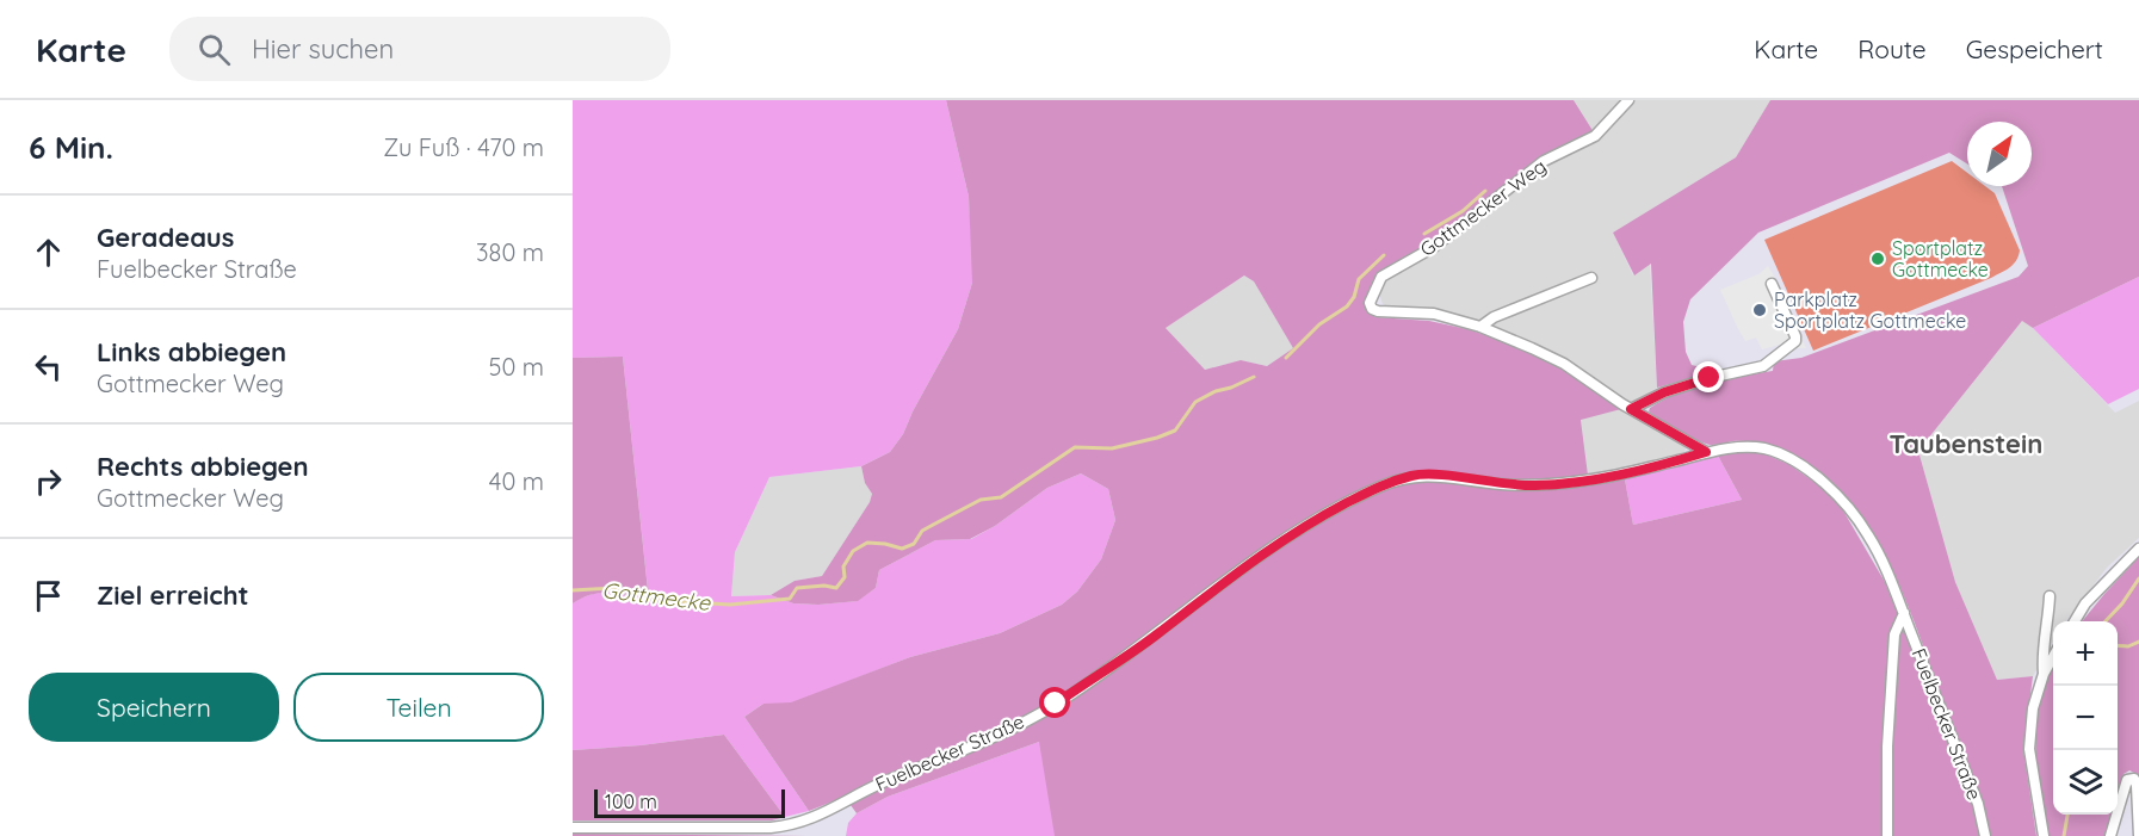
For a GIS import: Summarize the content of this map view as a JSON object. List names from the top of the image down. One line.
{"streets":{"street":["Gottmecker Weg","Fuelbecker Straße"]},"crossings":[["Gottmecker Weg","Fuelbecker Straße"]],"districts":["Taubenstein"],"water":["Gottmecke"],"places":["Sportplatz Gottmecke","Parkplatz Sportplatz Gottmecke"],"scale_bar":"100 m","north":"top right","page":{"header":"Karte","search":"Hier suchen","nav":["Karte","Route","Gespeichert"],"heading":["6 Min.","Zu Fuß · 470 m"],"list":[["Geradeaus","Fuelbecker Straße","380 m"],["Links abbiegen","Gottmecker Weg","50 m"],["Rechts abbiegen","Gottmecker Weg","40 m"],"Ziel erreicht"],"map_buttons":["+","−"],"buttons":["Speichern","Teilen"],"scale":"100 m"}}
